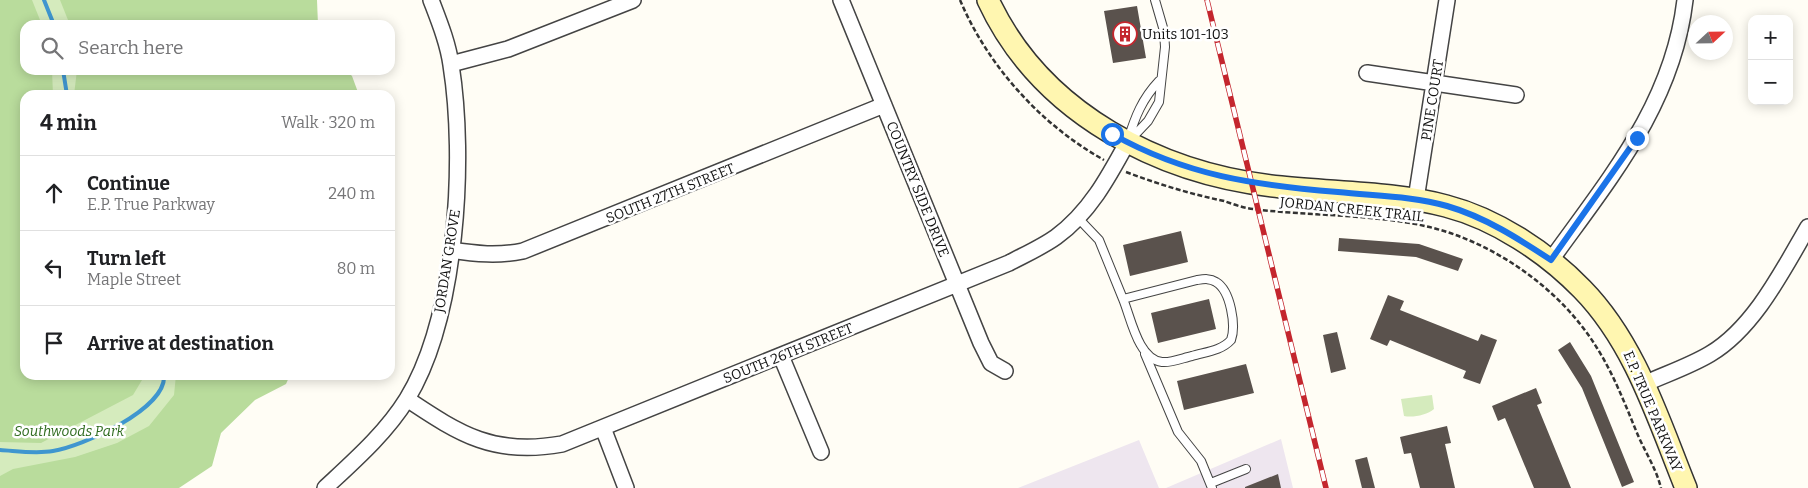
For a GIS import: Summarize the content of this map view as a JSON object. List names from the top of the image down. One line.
{"streets":{"main road":["E.P. TRUE PARKWAY"],"street":["PINE COURT","COUNTRY SIDE DRIVE","SOUTH 27TH STREET","JORDAN GROVE","SOUTH 26TH STREET"],"path":["JORDAN CREEK TRAIL"]},"crossings":[["PINE COURT","E.P. TRUE PARKWAY"],["COUNTRY SIDE DRIVE","SOUTH 27TH STREET"],["COUNTRY SIDE DRIVE","SOUTH 26TH STREET"],["SOUTH 27TH STREET","JORDAN GROVE"],["JORDAN GROVE","SOUTH 26TH STREET"],["SOUTH 26TH STREET","E.P. TRUE PARKWAY"]],"parks":["Southwoods Park"],"places":{"building":["Units 101-103"]},"north":"right","page":{"map_buttons":["+","−"],"search":"Search here","heading":["4 min","Walk · 320 m"],"list":[["Continue","E.P. True Parkway","240 m"],["Turn left","Maple Street","80 m"],"Arrive at destination"]}}
